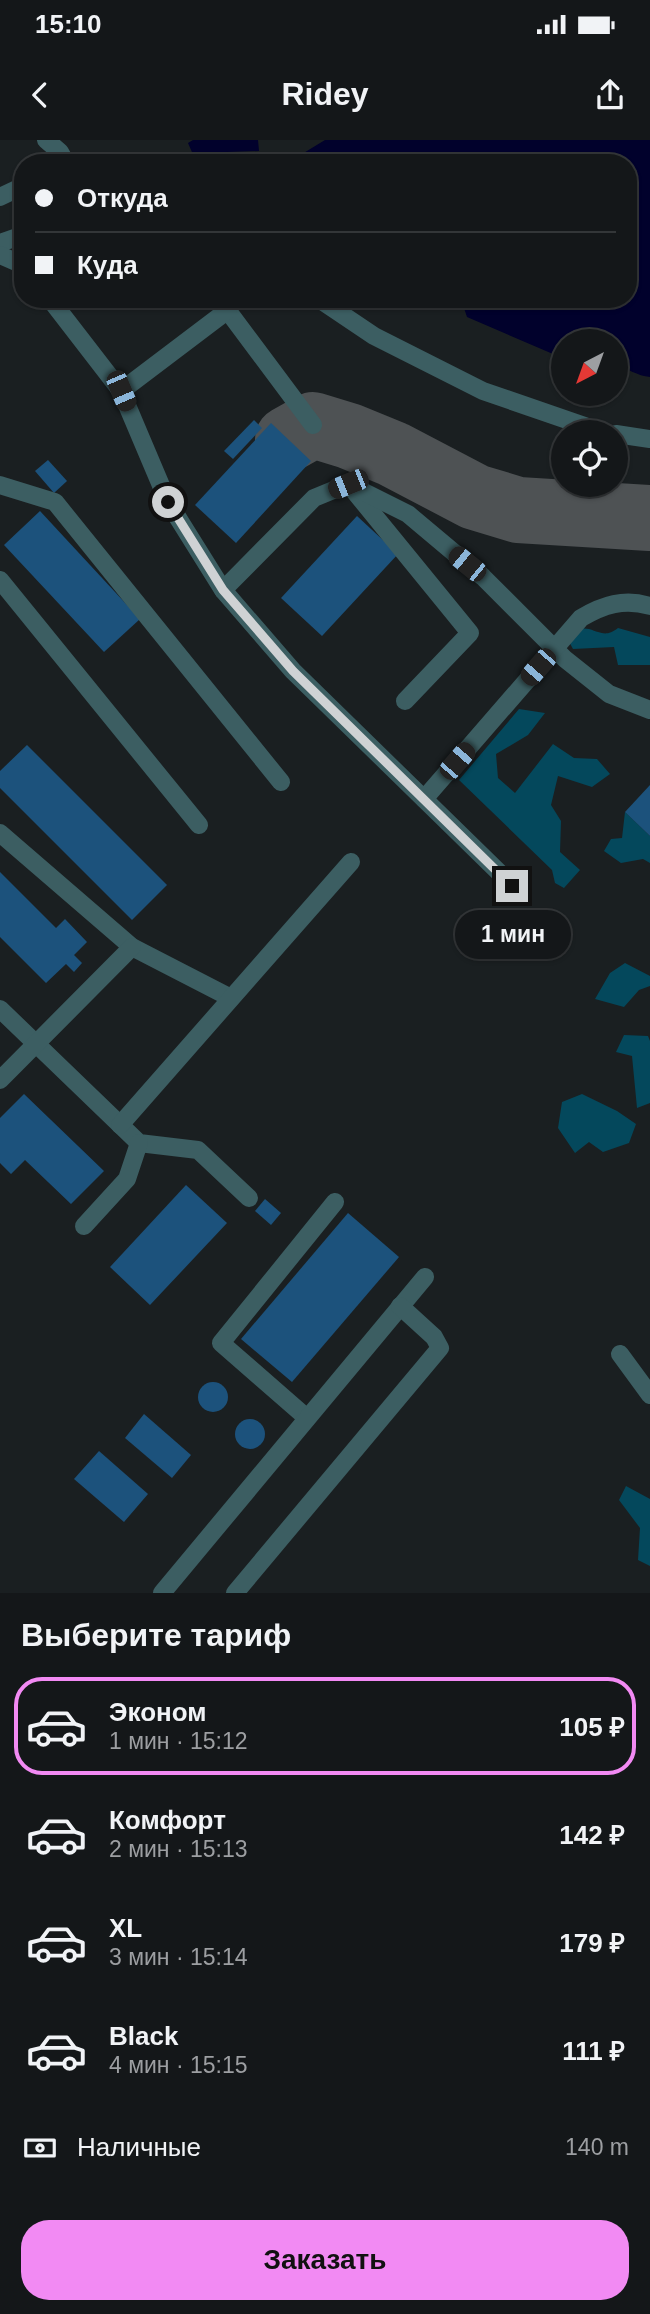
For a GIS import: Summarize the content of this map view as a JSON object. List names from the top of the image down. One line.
{"north":"bottom left","page":{"status":"15:10","header":"Ridey","banner":["Откуда","Куда"],"bubble":"1 мин","heading":"Выберите тариф","list":[{"name":"Эконом","note":"1 мин · 15:12","value":"105 ₽"},{"name":"Комфорт","note":"2 мин · 15:13","value":"142 ₽"},{"name":"XL","note":"3 мин · 15:14","value":"179 ₽"},{"name":"Black","note":"4 мин · 15:15","value":"111 ₽"}],"pay":["Наличные","140 m"],"buttons":"Заказать"}}
